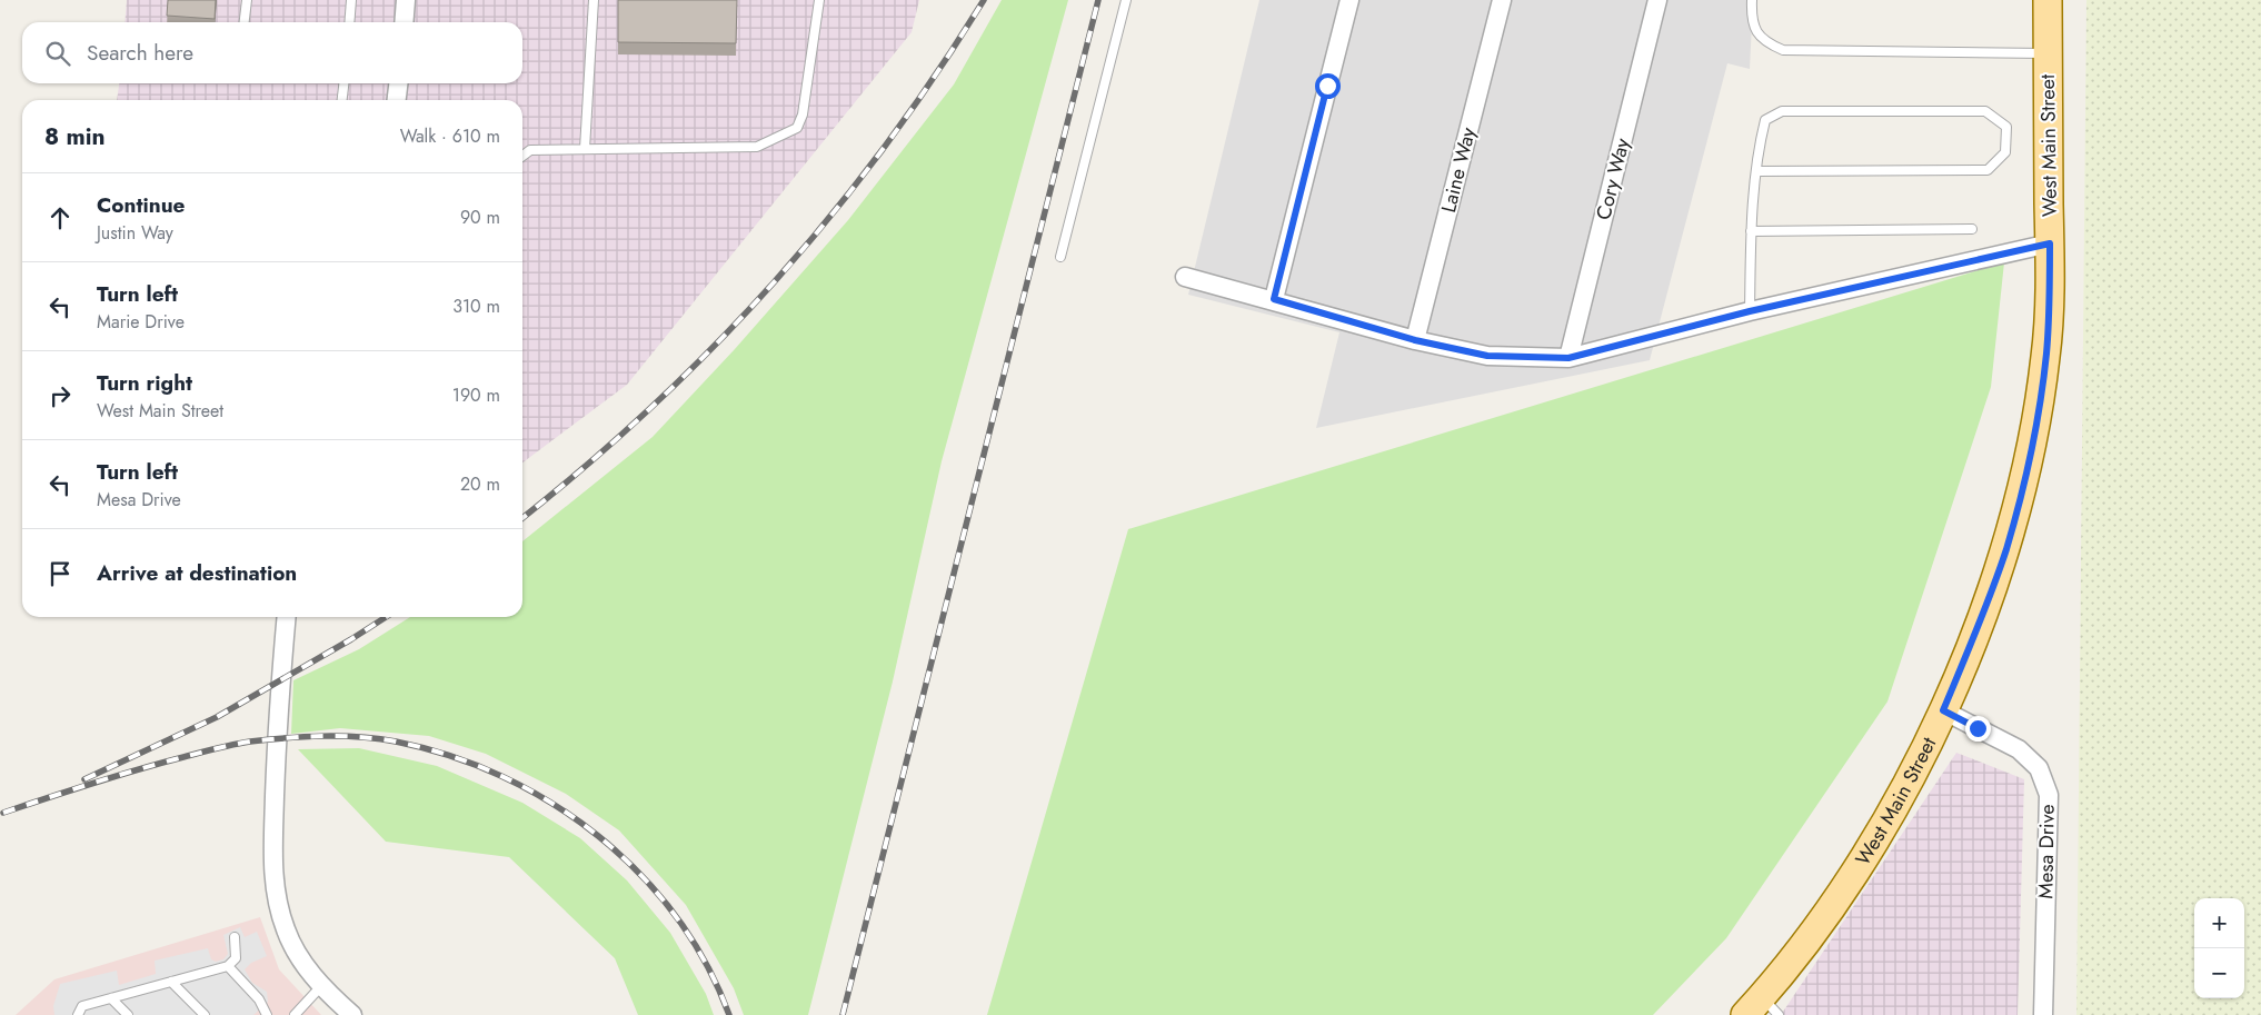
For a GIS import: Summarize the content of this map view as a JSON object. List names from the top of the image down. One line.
{"streets":{"main road":["West Main Street"],"street":["Laine Way","Cory Way","Mesa Drive"]},"crossings":[["West Main Street","Mesa Drive"]],"page":{"search":"Search here","heading":["8 min","Walk · 610 m"],"list":[["Continue","Justin Way","90 m"],["Turn left","Marie Drive","310 m"],["Turn right","West Main Street","190 m"],["Turn left","Mesa Drive","20 m"],"Arrive at destination"],"map_buttons":["+","−"]}}
